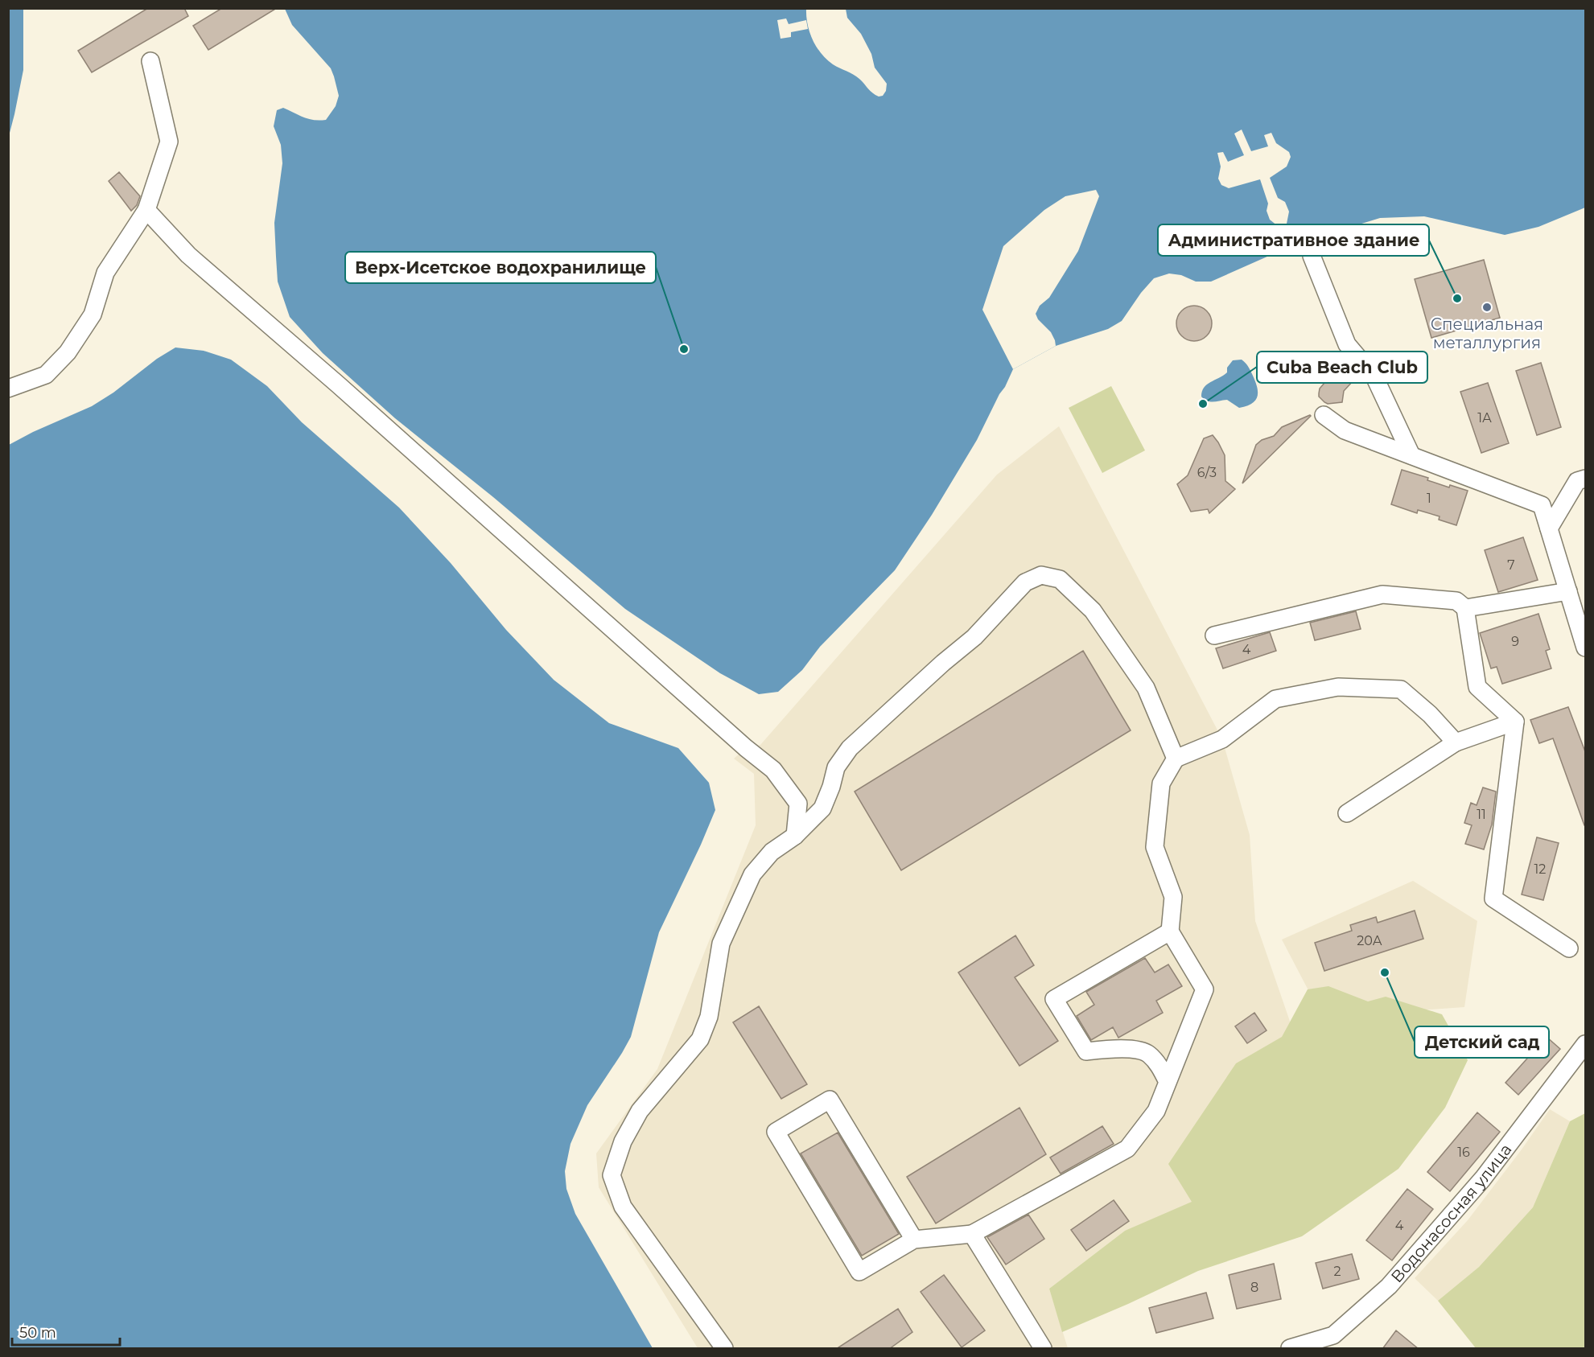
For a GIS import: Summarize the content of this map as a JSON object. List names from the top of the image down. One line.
{"streets":{"street":["Водонасосная улица"]},"places":["Административное здание","Специальная металлургия","Верх-Исетское водохранилище","Cuba Beach Club","Детский сад"],"house_numbers":["1А","6/3","1","7","9","4","11","12","20А","16","4","2","8"],"scale_bar":"50 m"}
